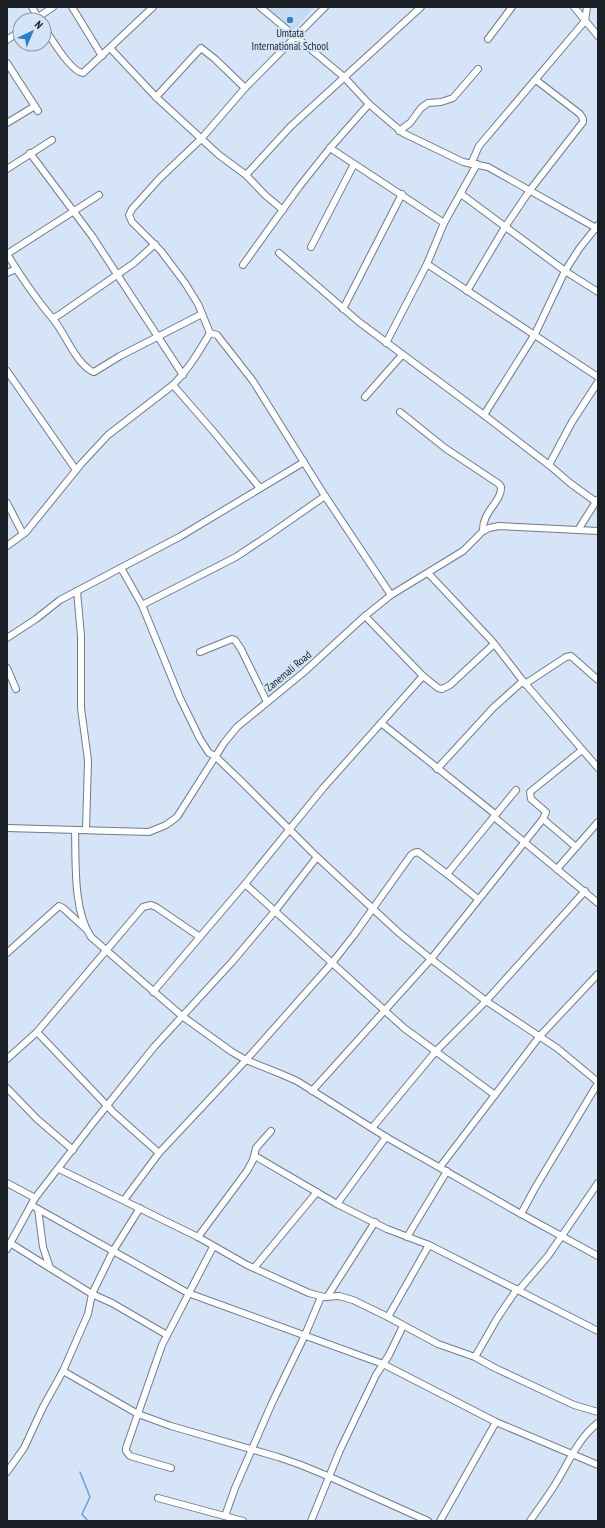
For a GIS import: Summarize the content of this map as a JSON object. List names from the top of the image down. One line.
{"streets":{"street":["Zanemali Road"]},"places":["Umtata International School"],"north":"top right"}
